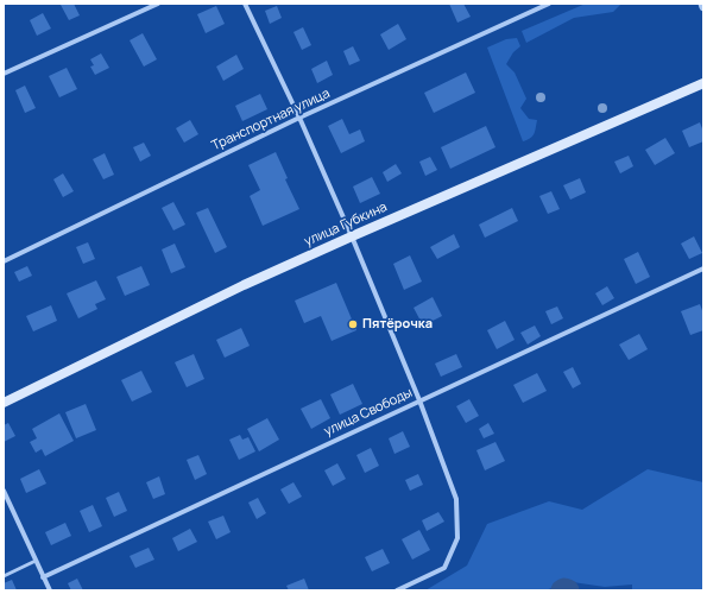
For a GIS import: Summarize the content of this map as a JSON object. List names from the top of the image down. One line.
{"streets":{"main road":["улица Губкина"],"street":["Транспортная улица","улица Свободы"]},"places":["Пятёрочка"]}
